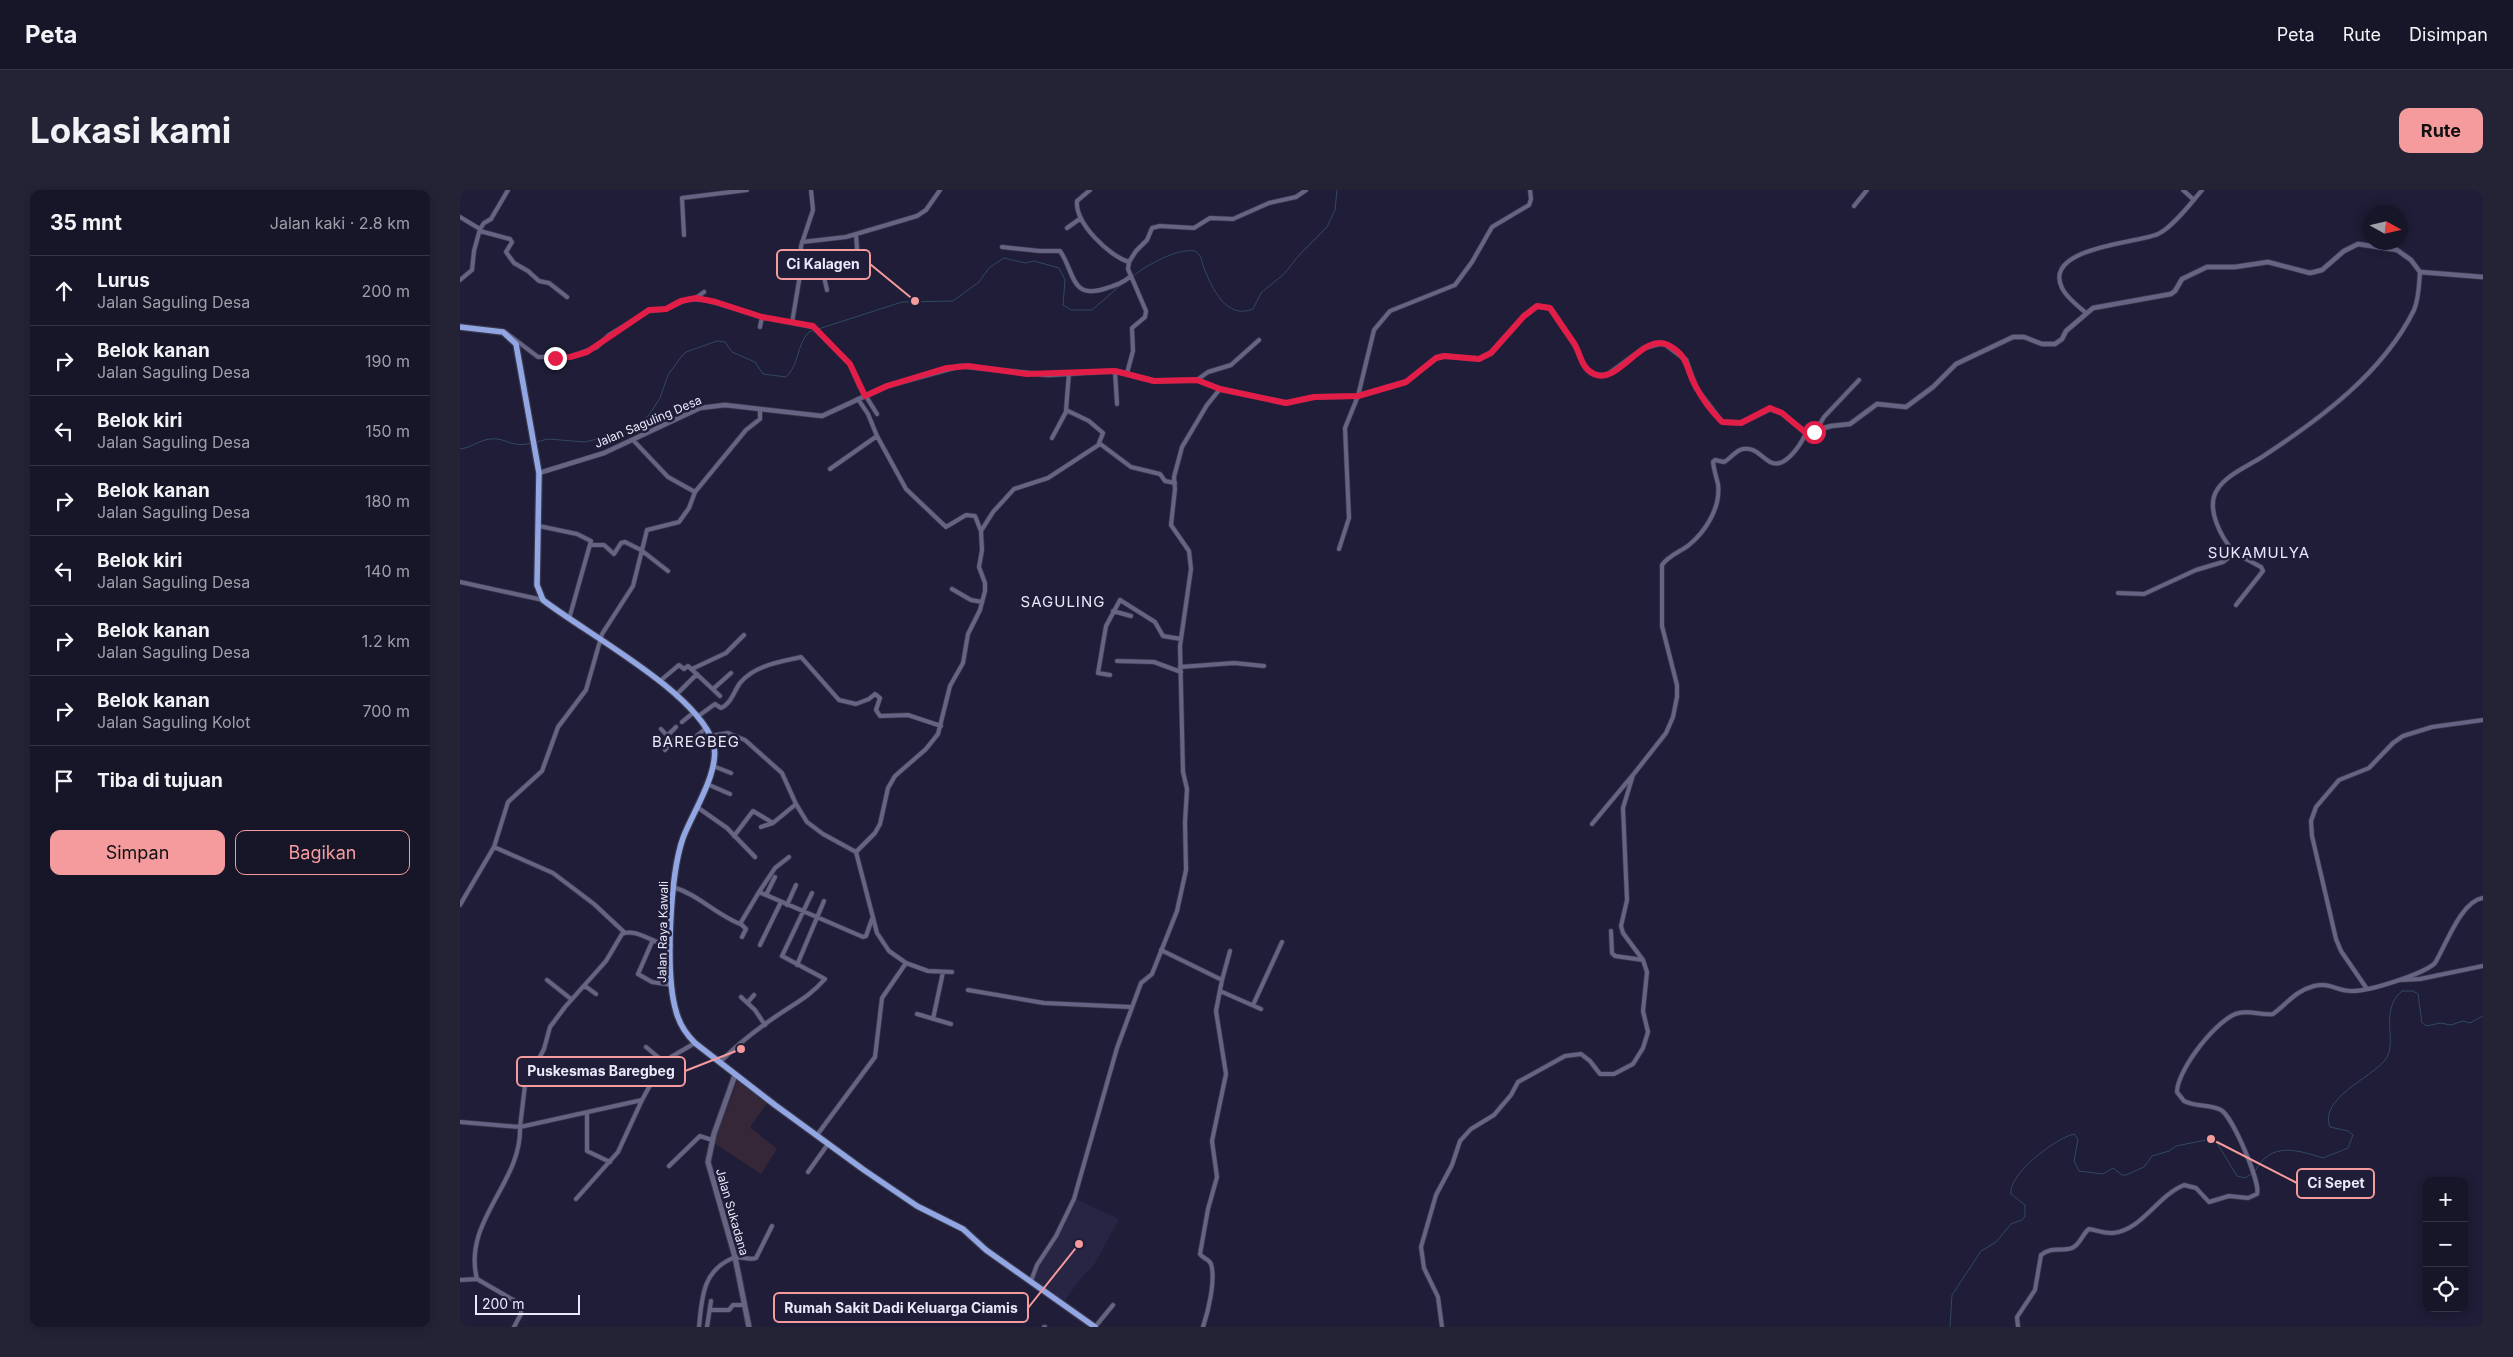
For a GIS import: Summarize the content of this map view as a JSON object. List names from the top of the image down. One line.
{"streets":{"highway":["Jalan Raya Kawali"],"main road":["Jalan Sukadana"],"street":["Jalan Saguling Desa"]},"crossings":[["Jalan Raya Kawali","Jalan Sukadana"]],"districts":["SUKAMULYA","SAGULING","BAREGBEG"],"places":["Ci Kalagen","Puskesmas Baregbeg","Ci Sepet","Rumah Sakit Dadi Keluarga Ciamis"],"scale_bar":"200 m","north":"right","page":{"header":"Peta","nav":["Peta","Rute","Disimpan"],"buttons":["Rute",["Simpan","Bagikan"]],"title":"Lokasi kami","heading":["35 mnt","Jalan kaki · 2.8 km"],"list":[["Lurus","Jalan Saguling Desa","200 m"],["Belok kanan","Jalan Saguling Desa","190 m"],["Belok kiri","Jalan Saguling Desa","150 m"],["Belok kanan","Jalan Saguling Desa","180 m"],["Belok kiri","Jalan Saguling Desa","140 m"],["Belok kanan","Jalan Saguling Desa","1.2 km"],["Belok kanan","Jalan Saguling Kolot","700 m"],"Tiba di tujuan"],"map_buttons":["+","−"],"scale":"200 m"}}
